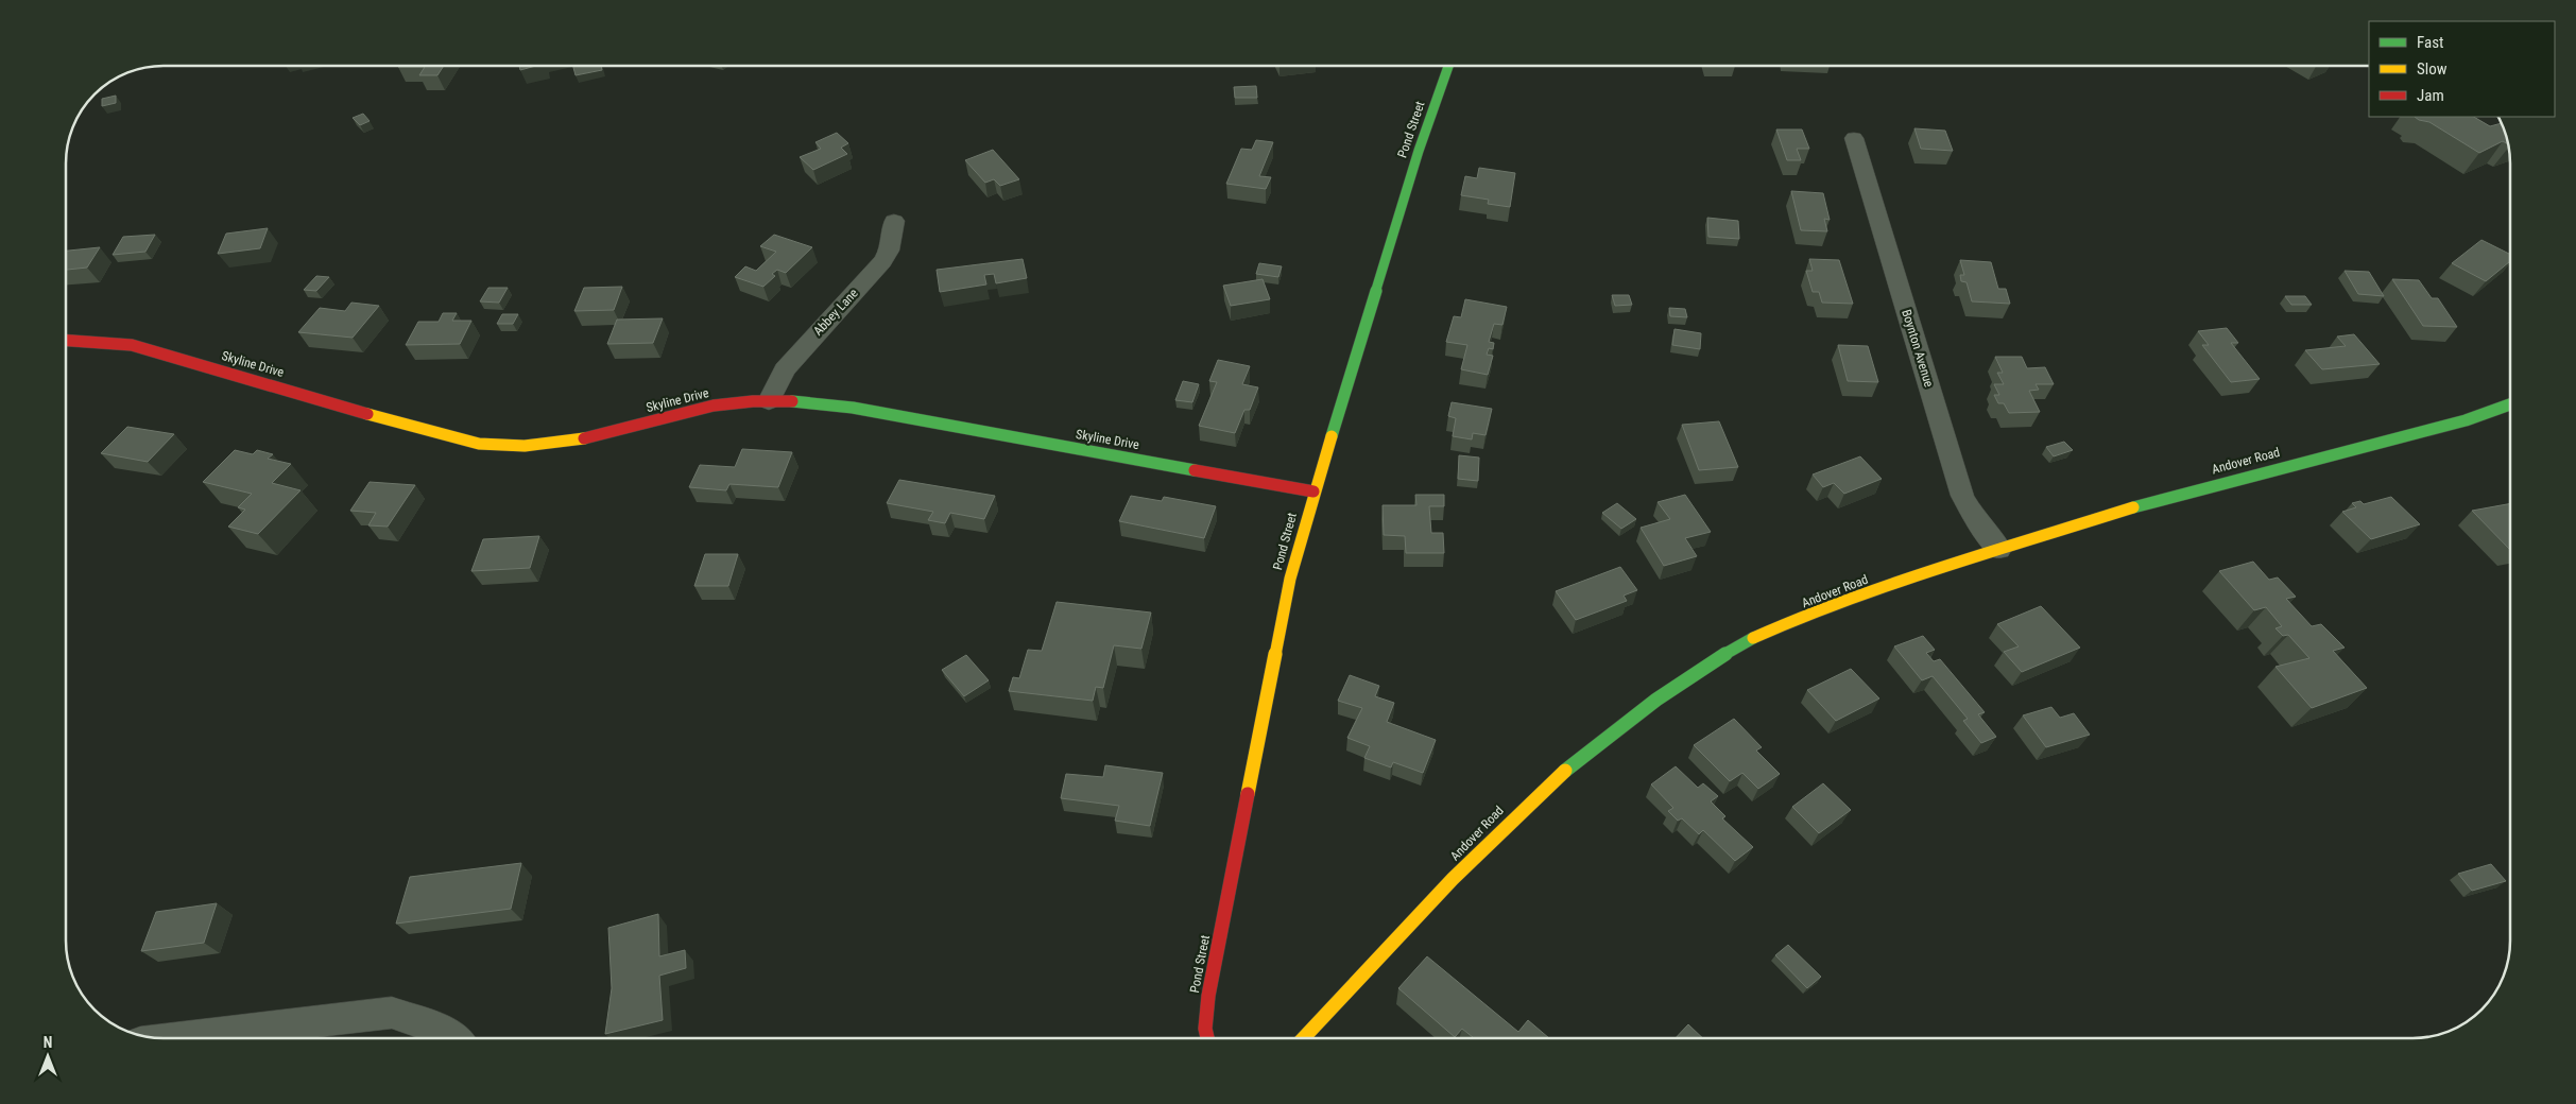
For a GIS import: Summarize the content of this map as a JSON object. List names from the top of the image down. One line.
{"streets":{"street":["Pond Street","Abbey Lane","Boynton Avenue","Skyline Drive","Andover Road"]},"crossings":[["Pond Street","Skyline Drive"],["Abbey Lane","Skyline Drive"],["Boynton Avenue","Andover Road"]],"legend":["Fast","Slow","Jam"],"north":"top"}
